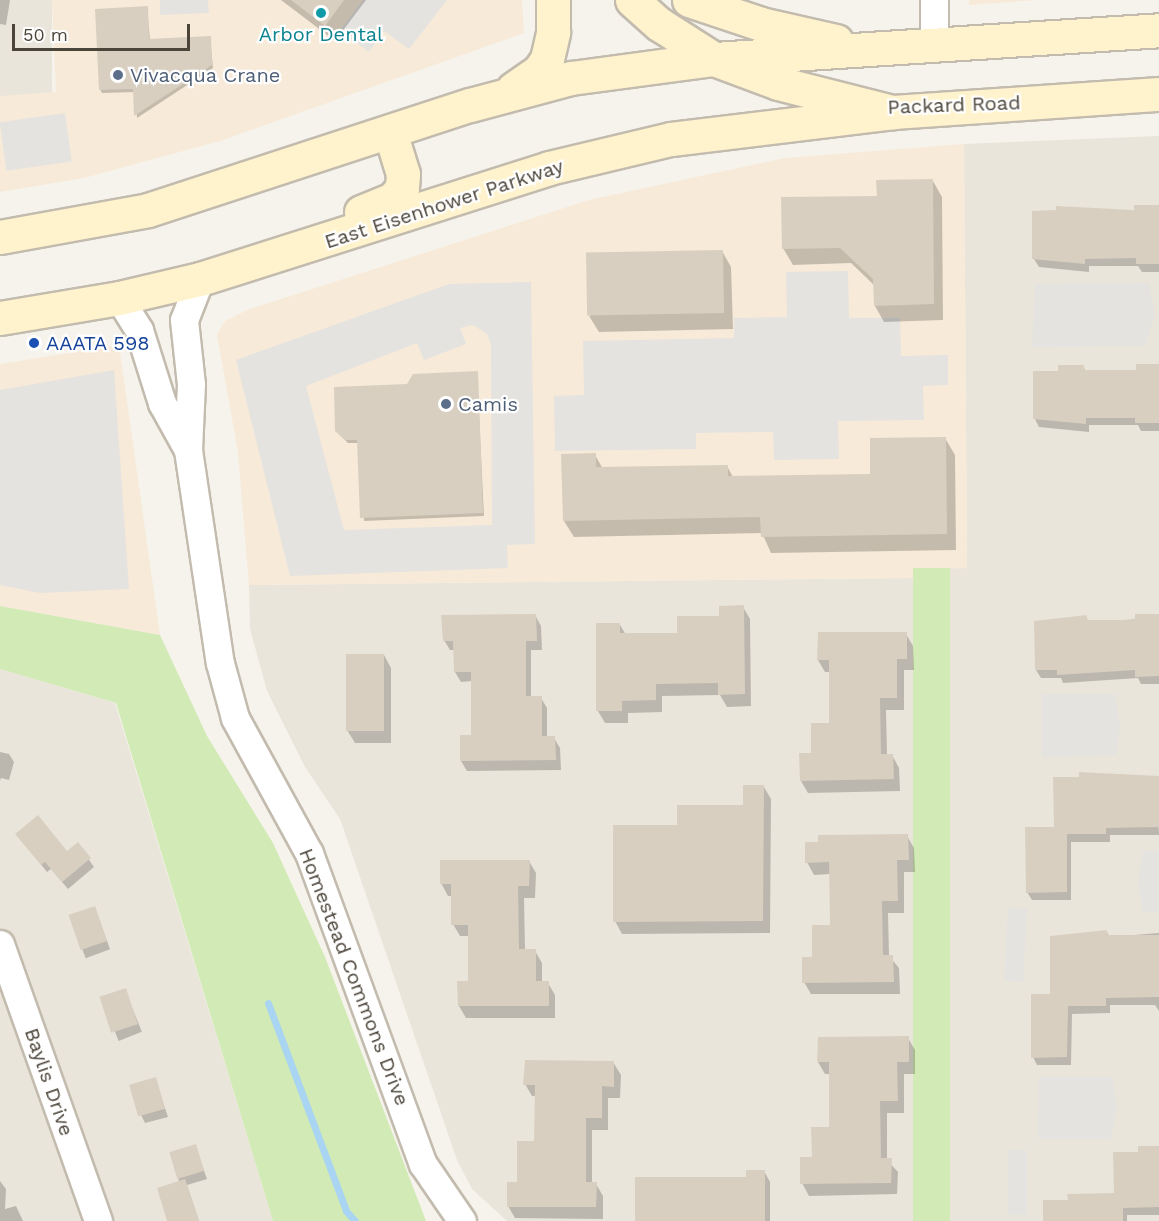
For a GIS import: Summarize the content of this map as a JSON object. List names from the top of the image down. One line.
{"streets":{"main road":["Packard Road","East Eisenhower Parkway"],"street":["Homestead Commons Drive","Baylis Drive"]},"crossings":[["Packard Road","East Eisenhower Parkway"],["East Eisenhower Parkway","Homestead Commons Drive"]],"places":["Arbor Dental","Vivacqua Crane","AAATA 598","Camis"],"scale_bar":"50 m"}
